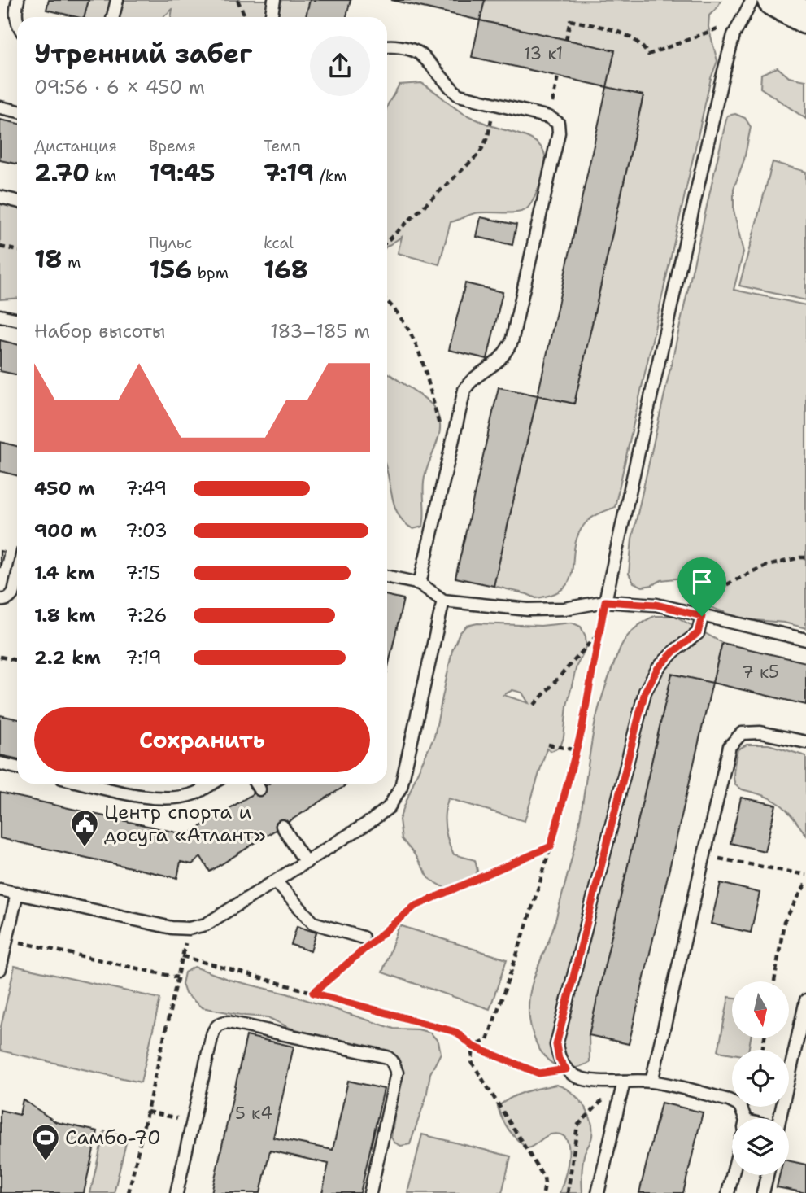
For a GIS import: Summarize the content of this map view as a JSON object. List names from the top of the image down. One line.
{"places":{"public building":["Центр спорта и досуга «Атлант»"],"sports":["Самбо-70"]},"house_numbers":["13 к1","7 к5","5 к4"],"north":"bottom","page":{"heading":["Утренний забег","09:56 · 6 × 450 m"],"stats":[["Дистанция","2.70 km"],["Время","19:45"],["Темп","7:19 /km"],["18 m"],["Пульс","156 bpm"],["kcal","168"]],"chart":["Набор высоты","183–185 m"],"list":[{"name":"450 m","note":"7:49"},{"name":"900 m","note":"7:03"},{"name":"1.4 km","note":"7:15"},{"name":"1.8 km","note":"7:26"},{"name":"2.2 km","note":"7:19"}],"buttons":"Сохранить"}}
